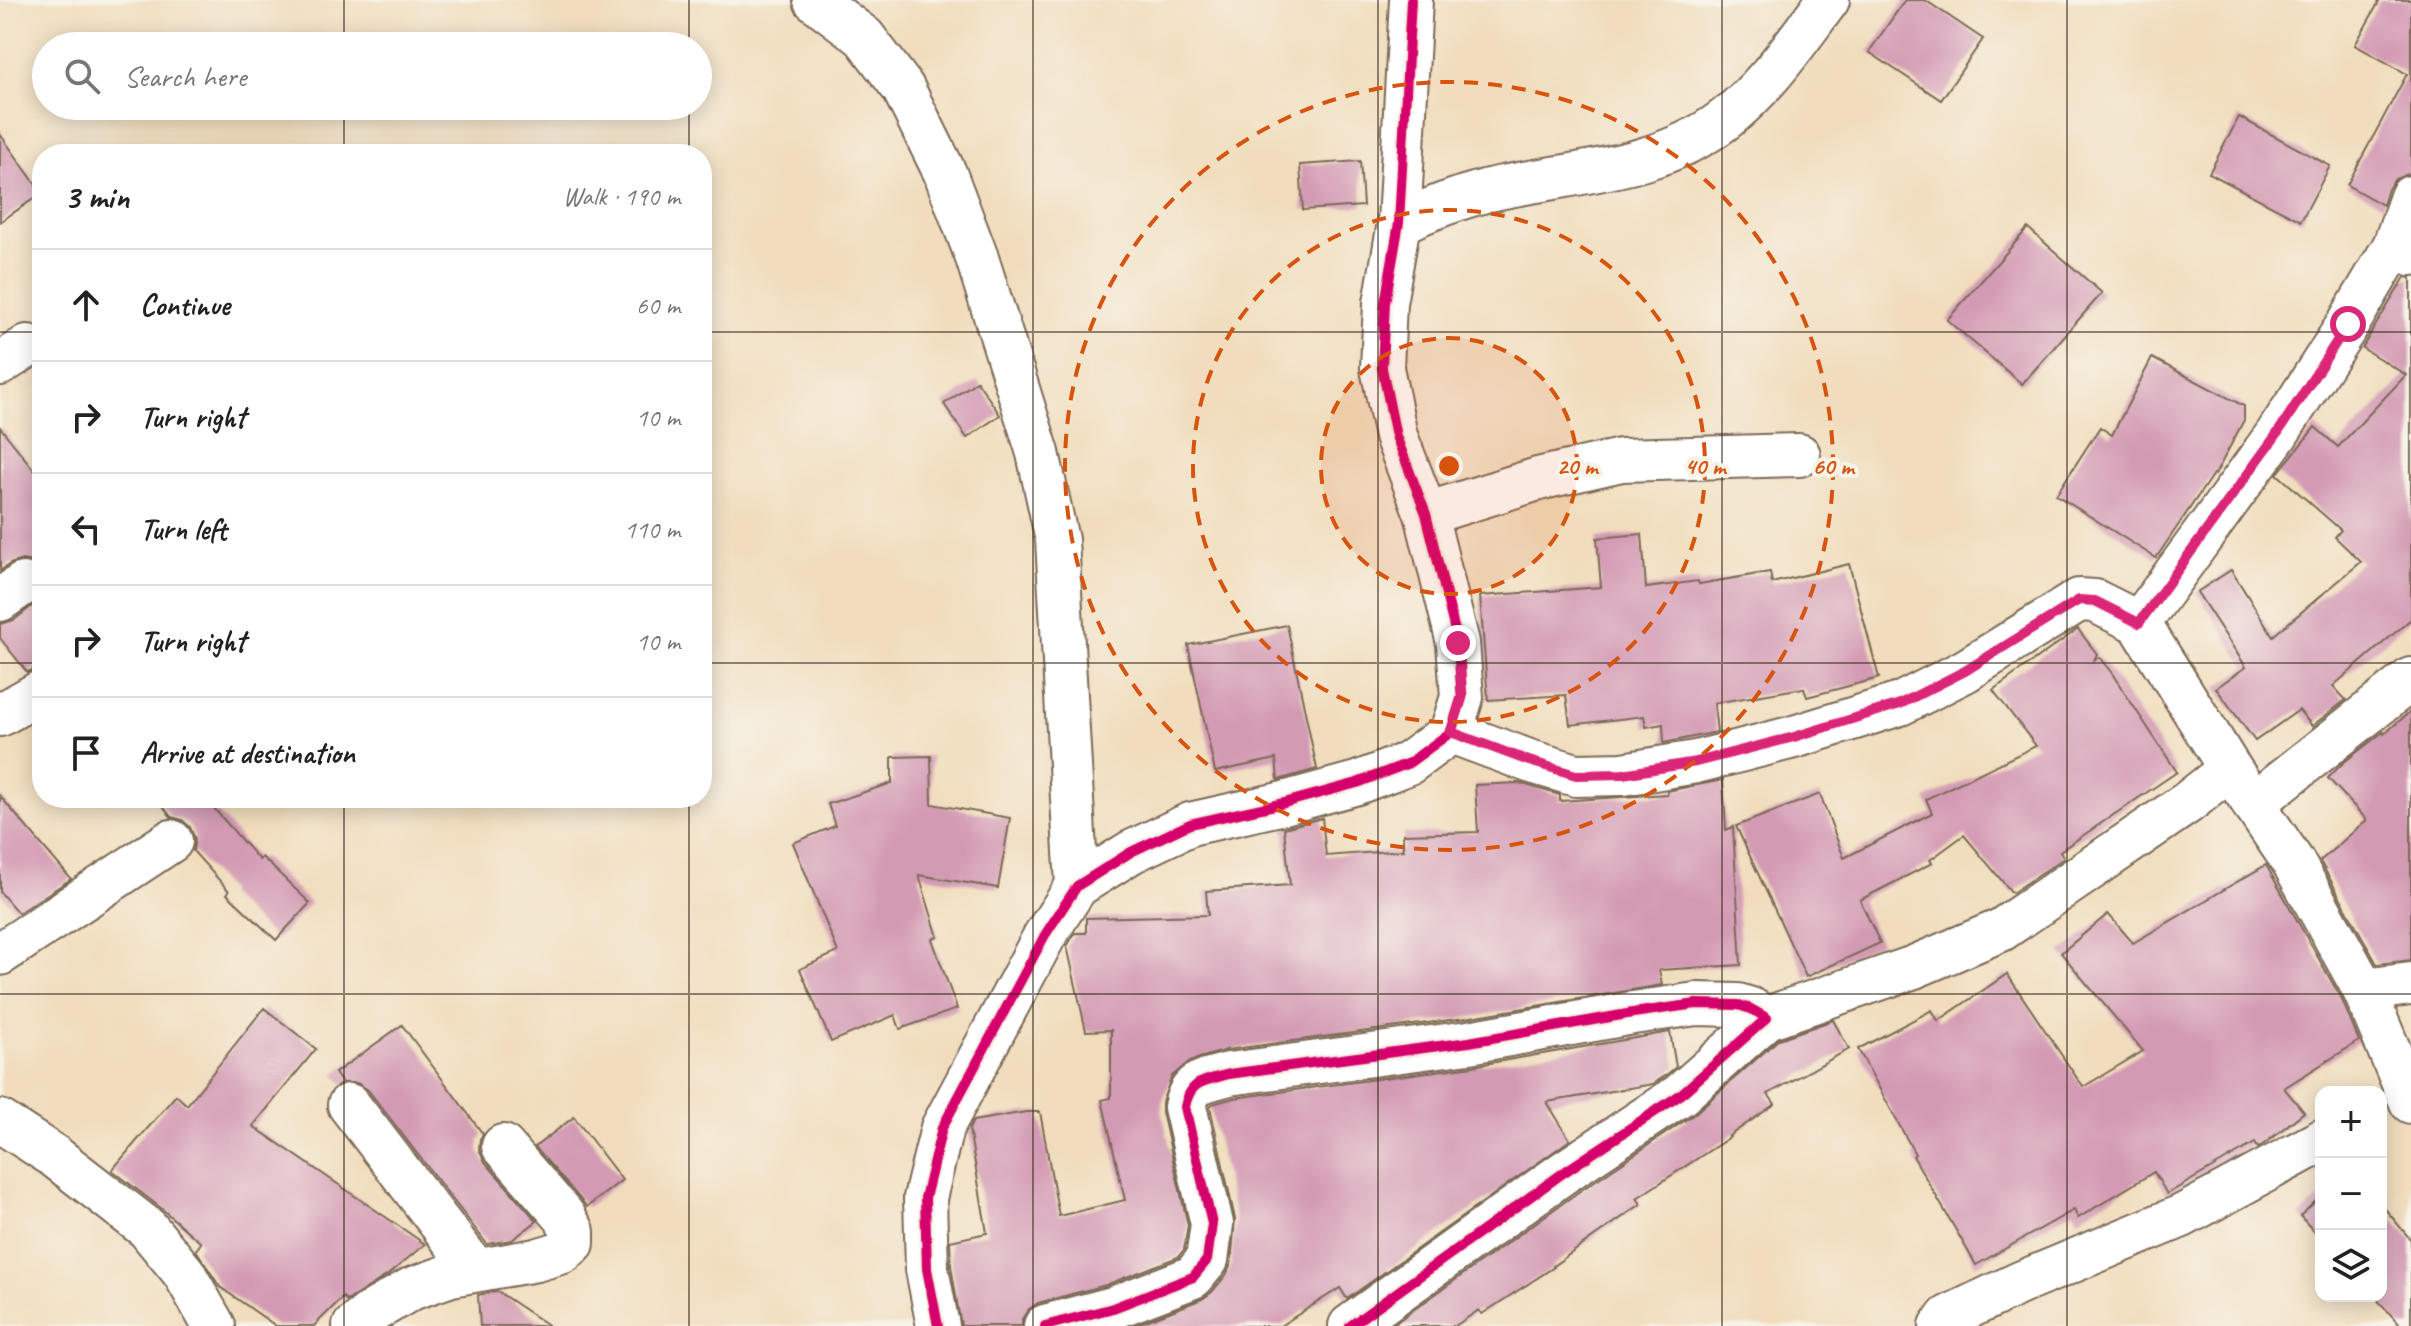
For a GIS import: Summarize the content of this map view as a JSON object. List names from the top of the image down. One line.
{"page":{"search":"Search here","heading":["3 min","Walk · 190 m"],"list":[["Continue","60 m"],["Turn right","10 m"],["Turn left","110 m"],["Turn right","10 m"],"Arrive at destination"],"map_buttons":["+","−"]},"rings":["20 m","40 m","60 m"]}
